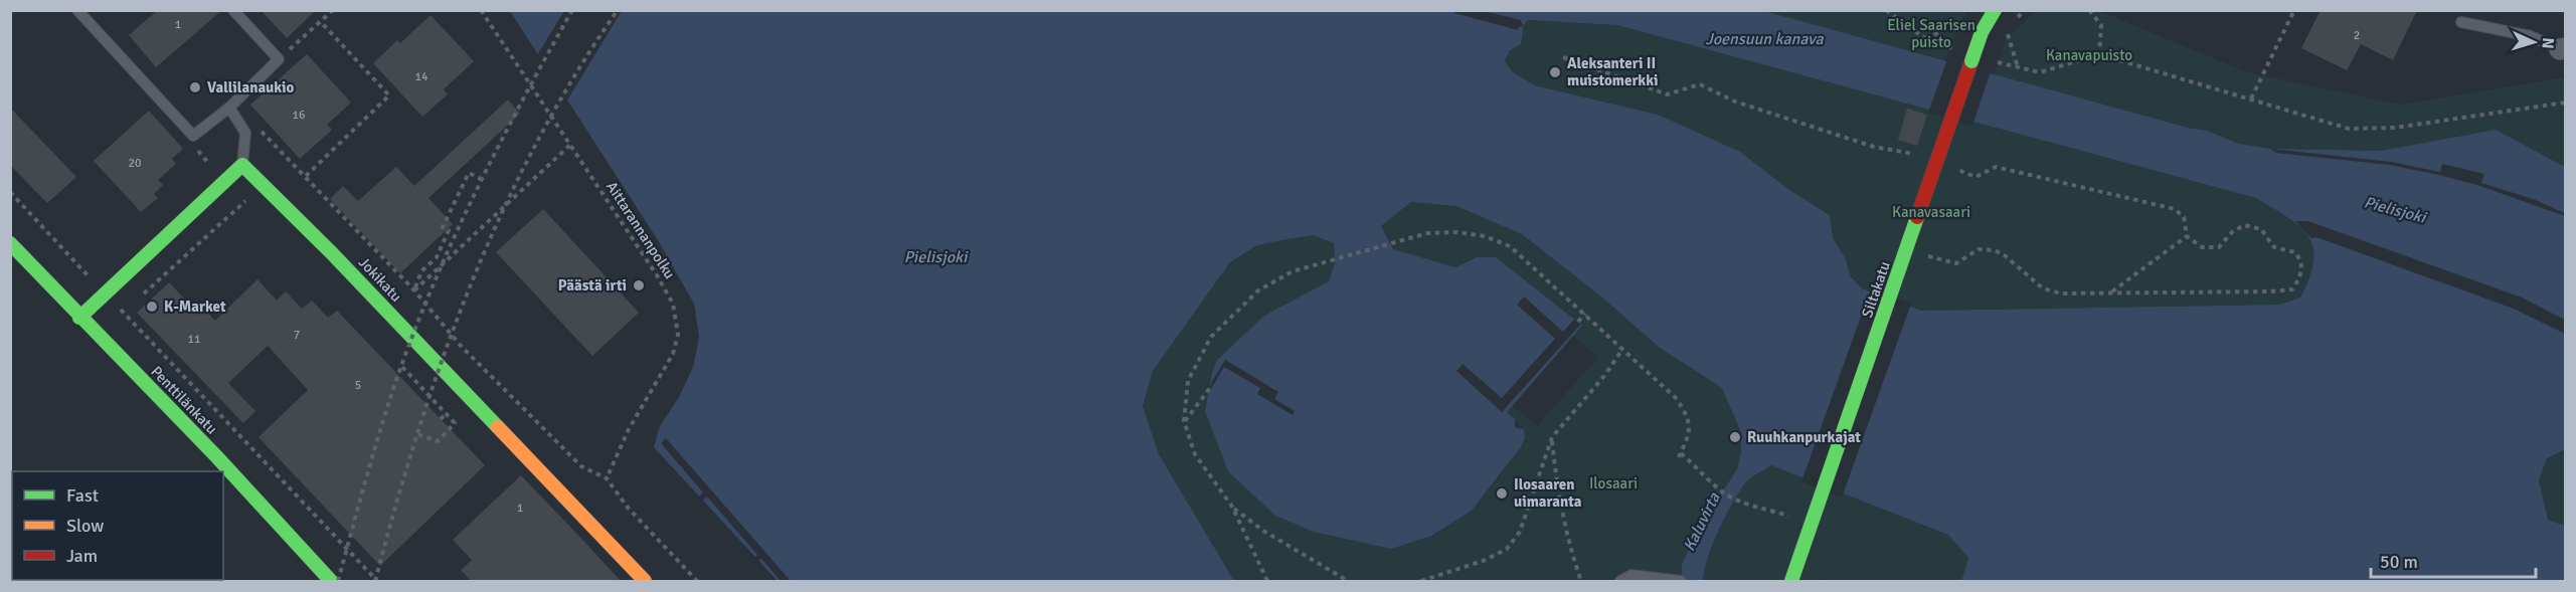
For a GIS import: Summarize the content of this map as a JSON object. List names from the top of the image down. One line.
{"streets":{"street":["Jokikatu","Siltakatu","Penttilänkatu"],"path":["Aittarannanpolku"]},"water":["Joensuun kanava","Pielisjoki","Kaluvirta"],"parks":["Eliel Saarisen puisto","Kanavapuisto","Kanavasaari","Ilosaari"],"places":["Aleksanteri II muistomerkki","Vallilanaukio","Päästä irti","K-Market","Ruuhkanpurkajat","Ilosaaren uimaranta"],"house_numbers":["1","2","14","16","20","7","11","5","1"],"legend":["Fast","Slow","Jam"],"scale_bar":"50 m","north":"right"}
